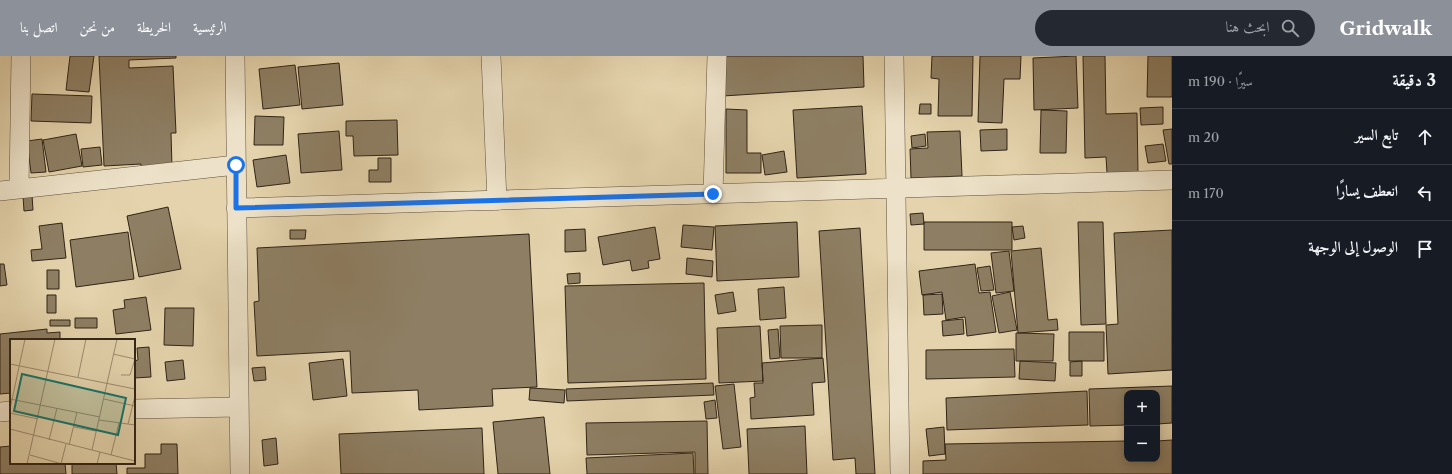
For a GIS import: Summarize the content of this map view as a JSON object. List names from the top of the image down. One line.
{"page":{"header":"Gridwalk","search":"ابحث هنا","nav":["الرئيسية","الخريطة","من نحن","اتصل بنا"],"heading":["3 دقيقة","سيرًا · 190 m"],"list":[["تابع السير","20 m"],["انعطف يسارًا","170 m"],"الوصول إلى الوجهة"],"map_buttons":["+","−"]}}
